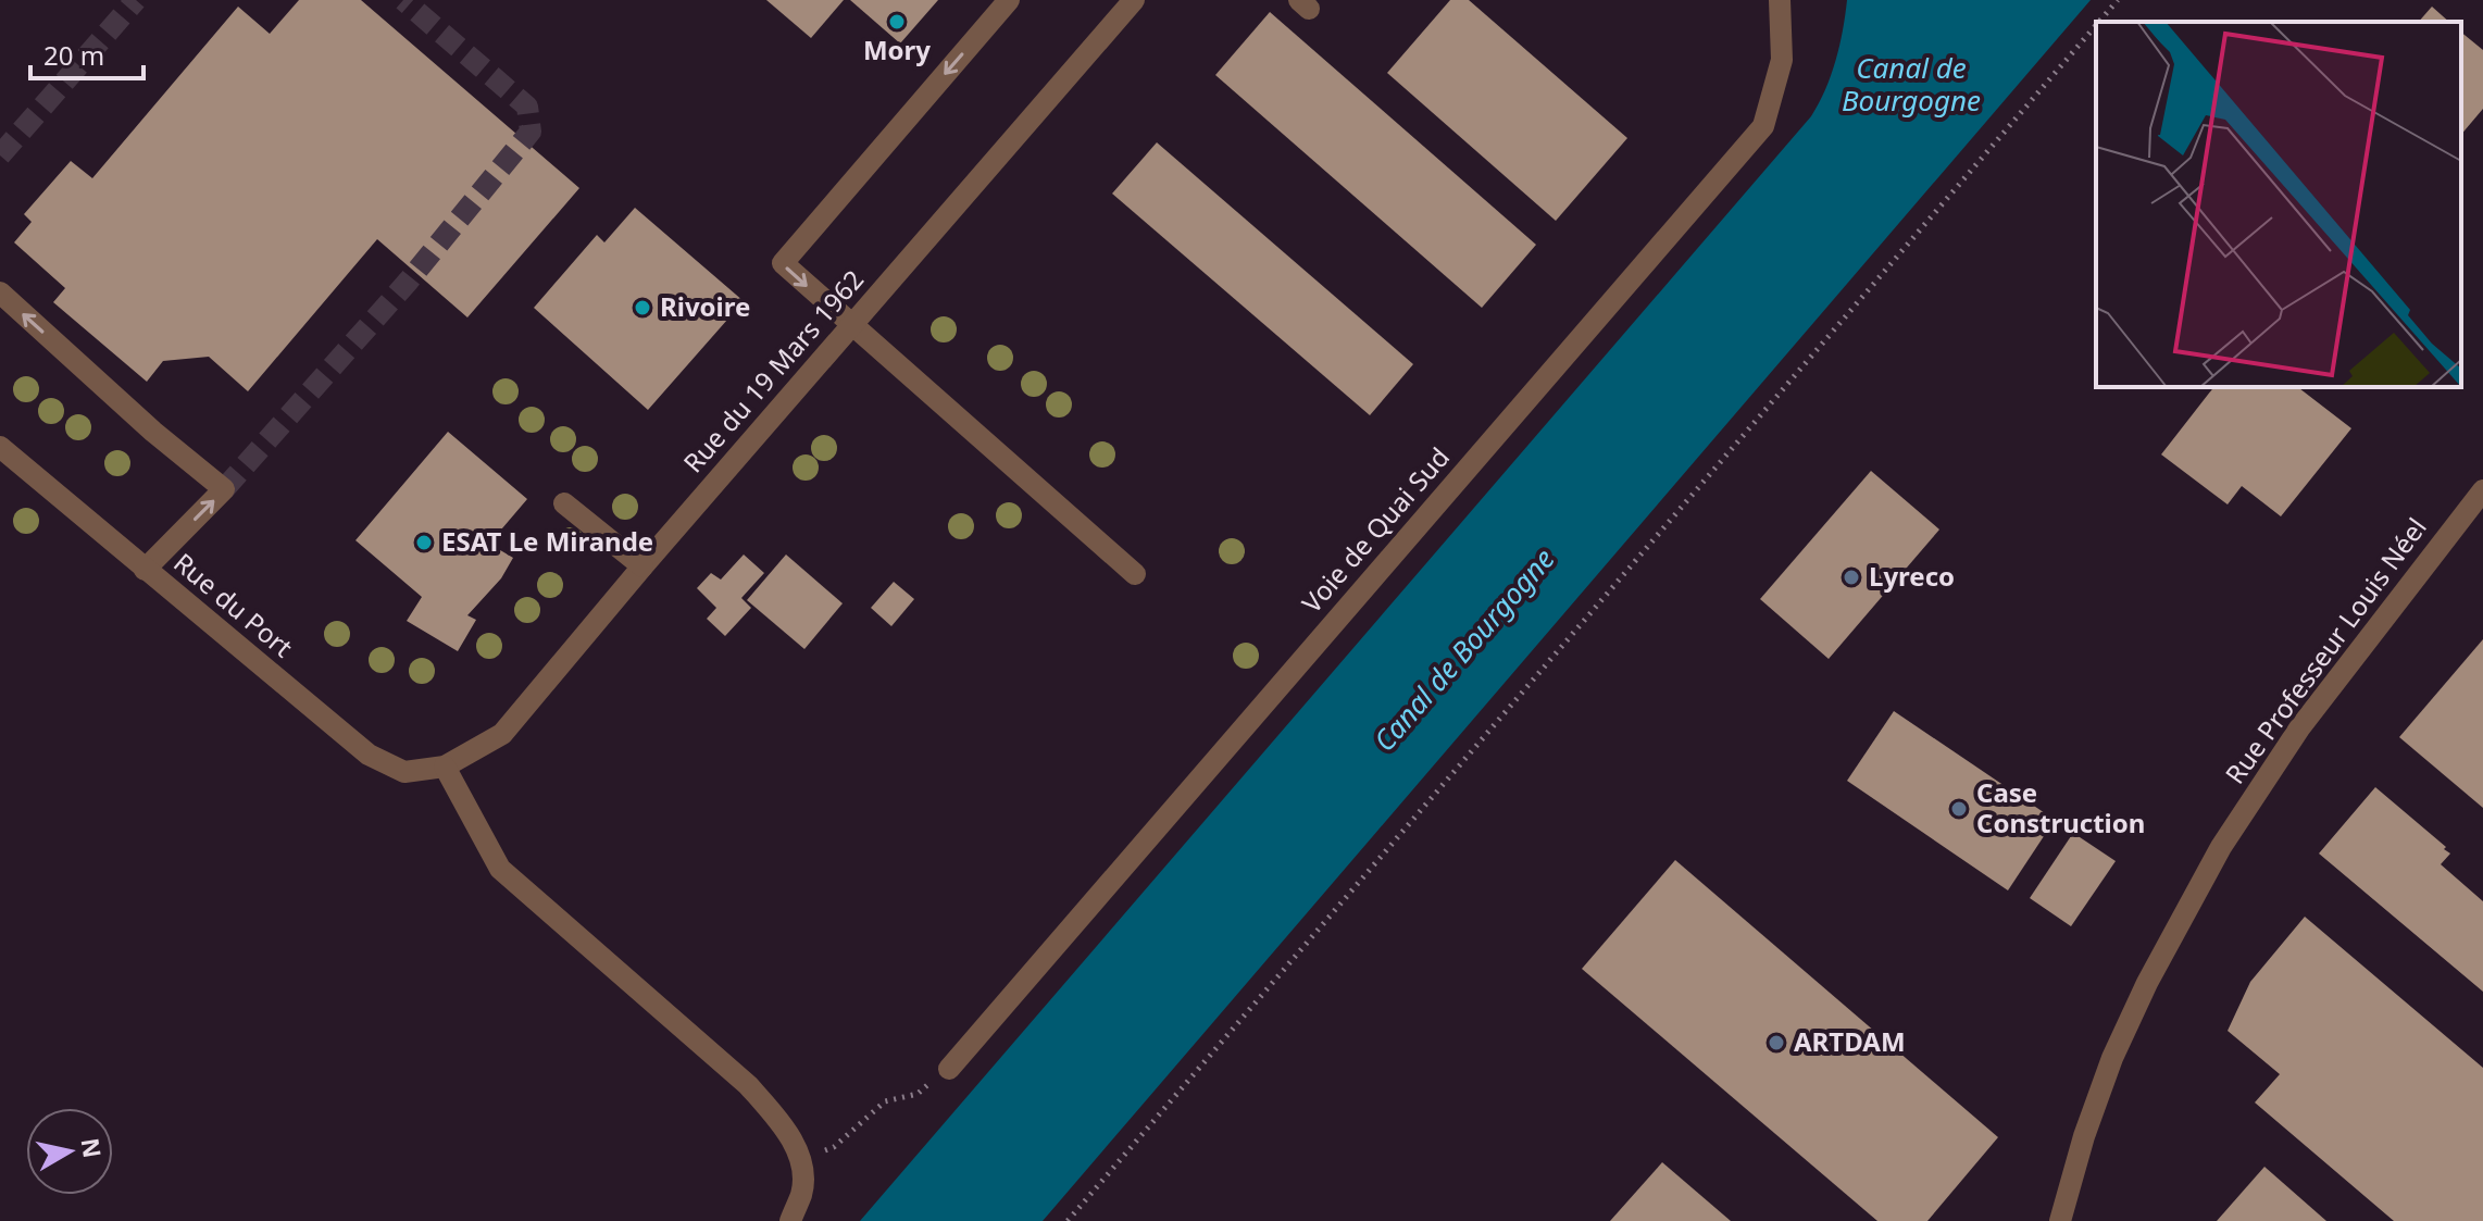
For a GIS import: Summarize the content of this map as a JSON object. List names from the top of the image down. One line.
{"streets":{"street":["Rue du 19 Mars 1962","Voie de Quai Sud","Rue du Port","Rue Professeur Louis Néel"]},"crossings":[["Rue du 19 Mars 1962","Rue du Port"]],"water":["Canal de Bourgogne"],"places":["Mory","Rivoire","ESAT Le Mirande","Lyreco","Case Construction","ARTDAM"],"scale_bar":"20 m","north":"right"}
